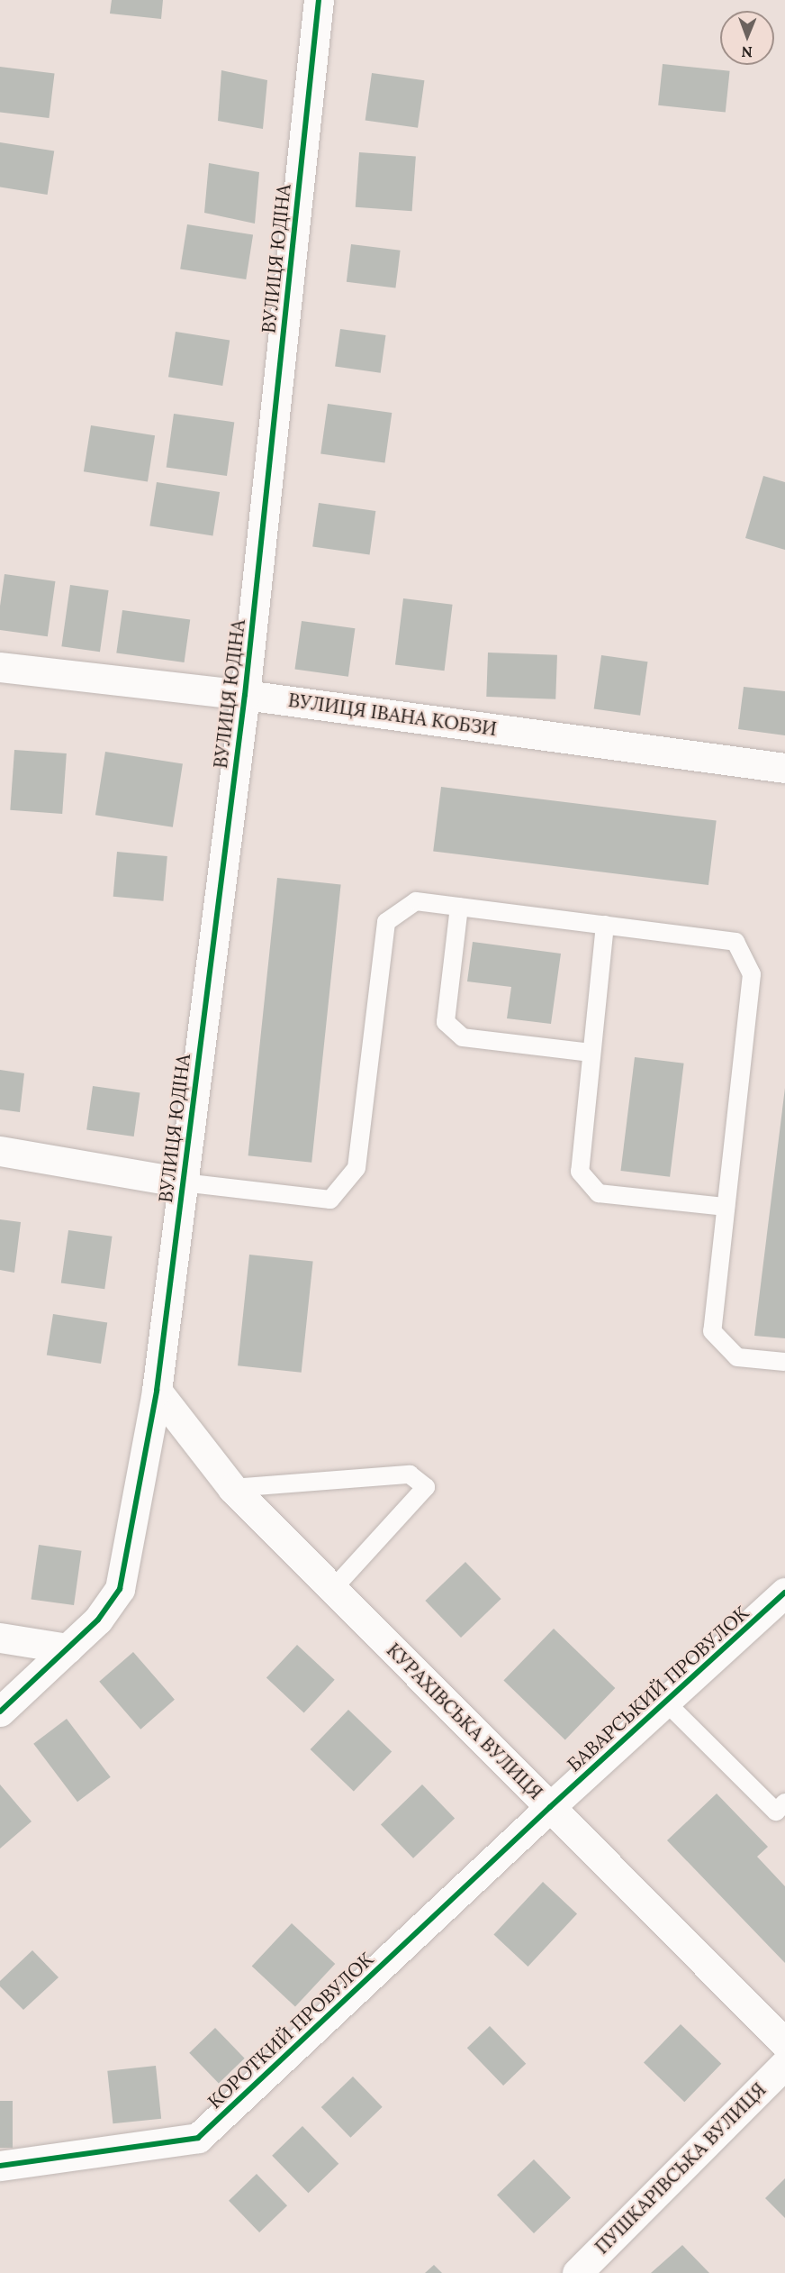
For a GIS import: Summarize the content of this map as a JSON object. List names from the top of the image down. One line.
{"streets":{"street":["ВУЛИЦЯ ЮДІНА","ВУЛИЦЯ ІВАНА КОБЗИ","БАВАРСЬКИЙ ПРОВУЛОК","КУРАХІВСЬКА ВУЛИЦЯ","КОРОТКИЙ ПРОВУЛОК","ПУШКАРІВСЬКА ВУЛИЦЯ"]},"crossings":[["ВУЛИЦЯ ЮДІНА","ВУЛИЦЯ ІВАНА КОБЗИ"],["ВУЛИЦЯ ЮДІНА","КУРАХІВСЬКА ВУЛИЦЯ"],["БАВАРСЬКИЙ ПРОВУЛОК","КУРАХІВСЬКА ВУЛИЦЯ"],["БАВАРСЬКИЙ ПРОВУЛОК","КОРОТКИЙ ПРОВУЛОК"],["КУРАХІВСЬКА ВУЛИЦЯ","КОРОТКИЙ ПРОВУЛОК"]],"north":"bottom"}
